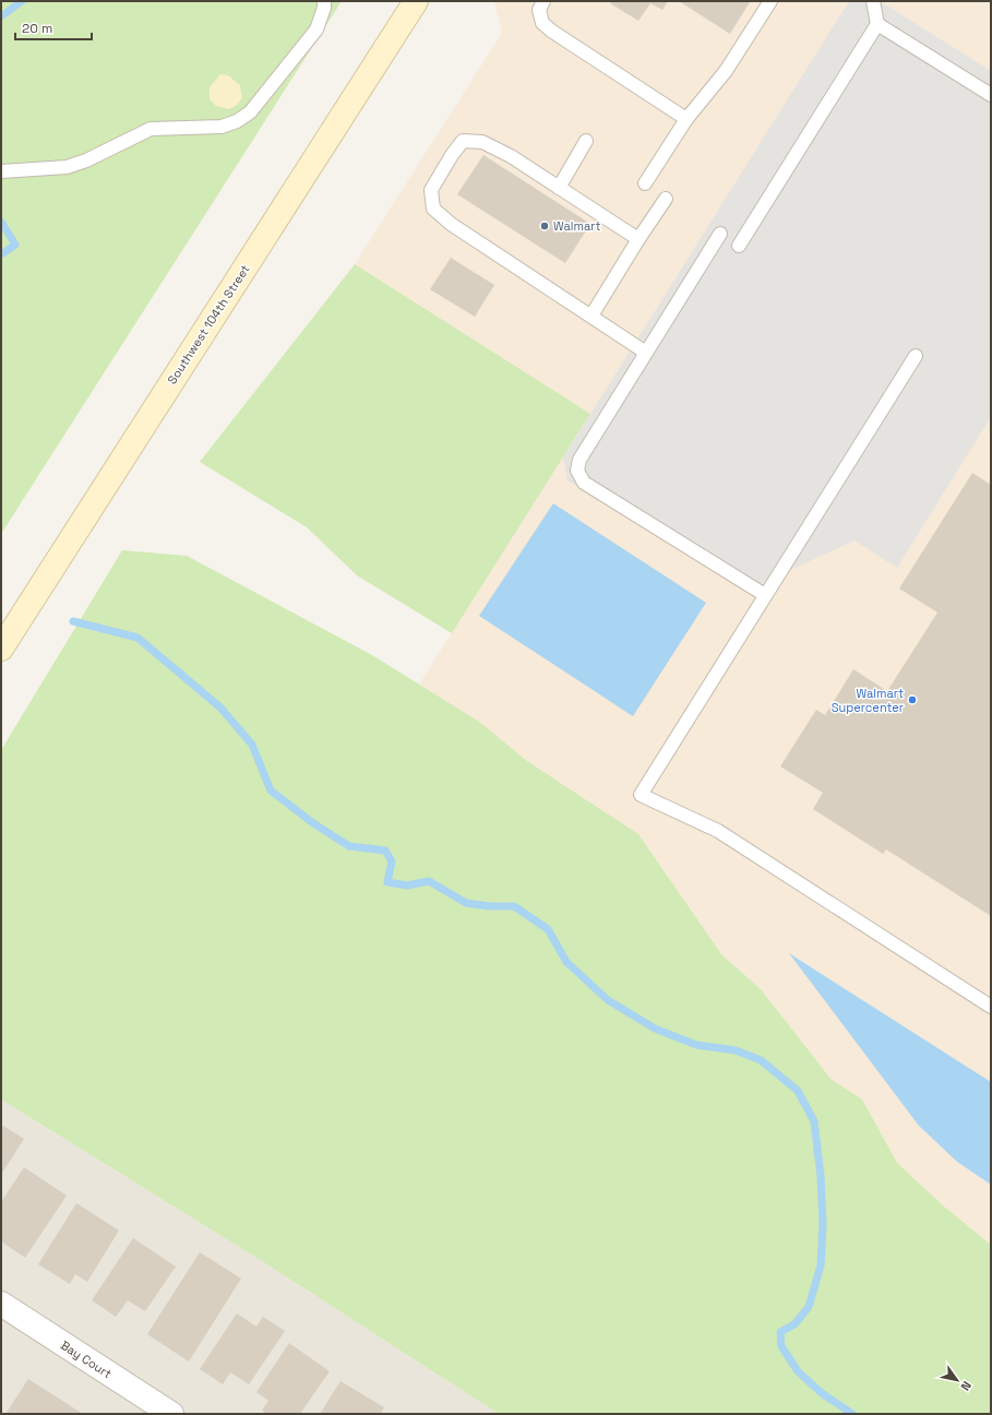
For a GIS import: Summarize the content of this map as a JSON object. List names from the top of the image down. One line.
{"streets":{"main road":["Southwest 104th Street"],"street":["Bay Court"]},"places":["Walmart","Walmart Supercenter"],"scale_bar":"20 m","north":"bottom right"}
